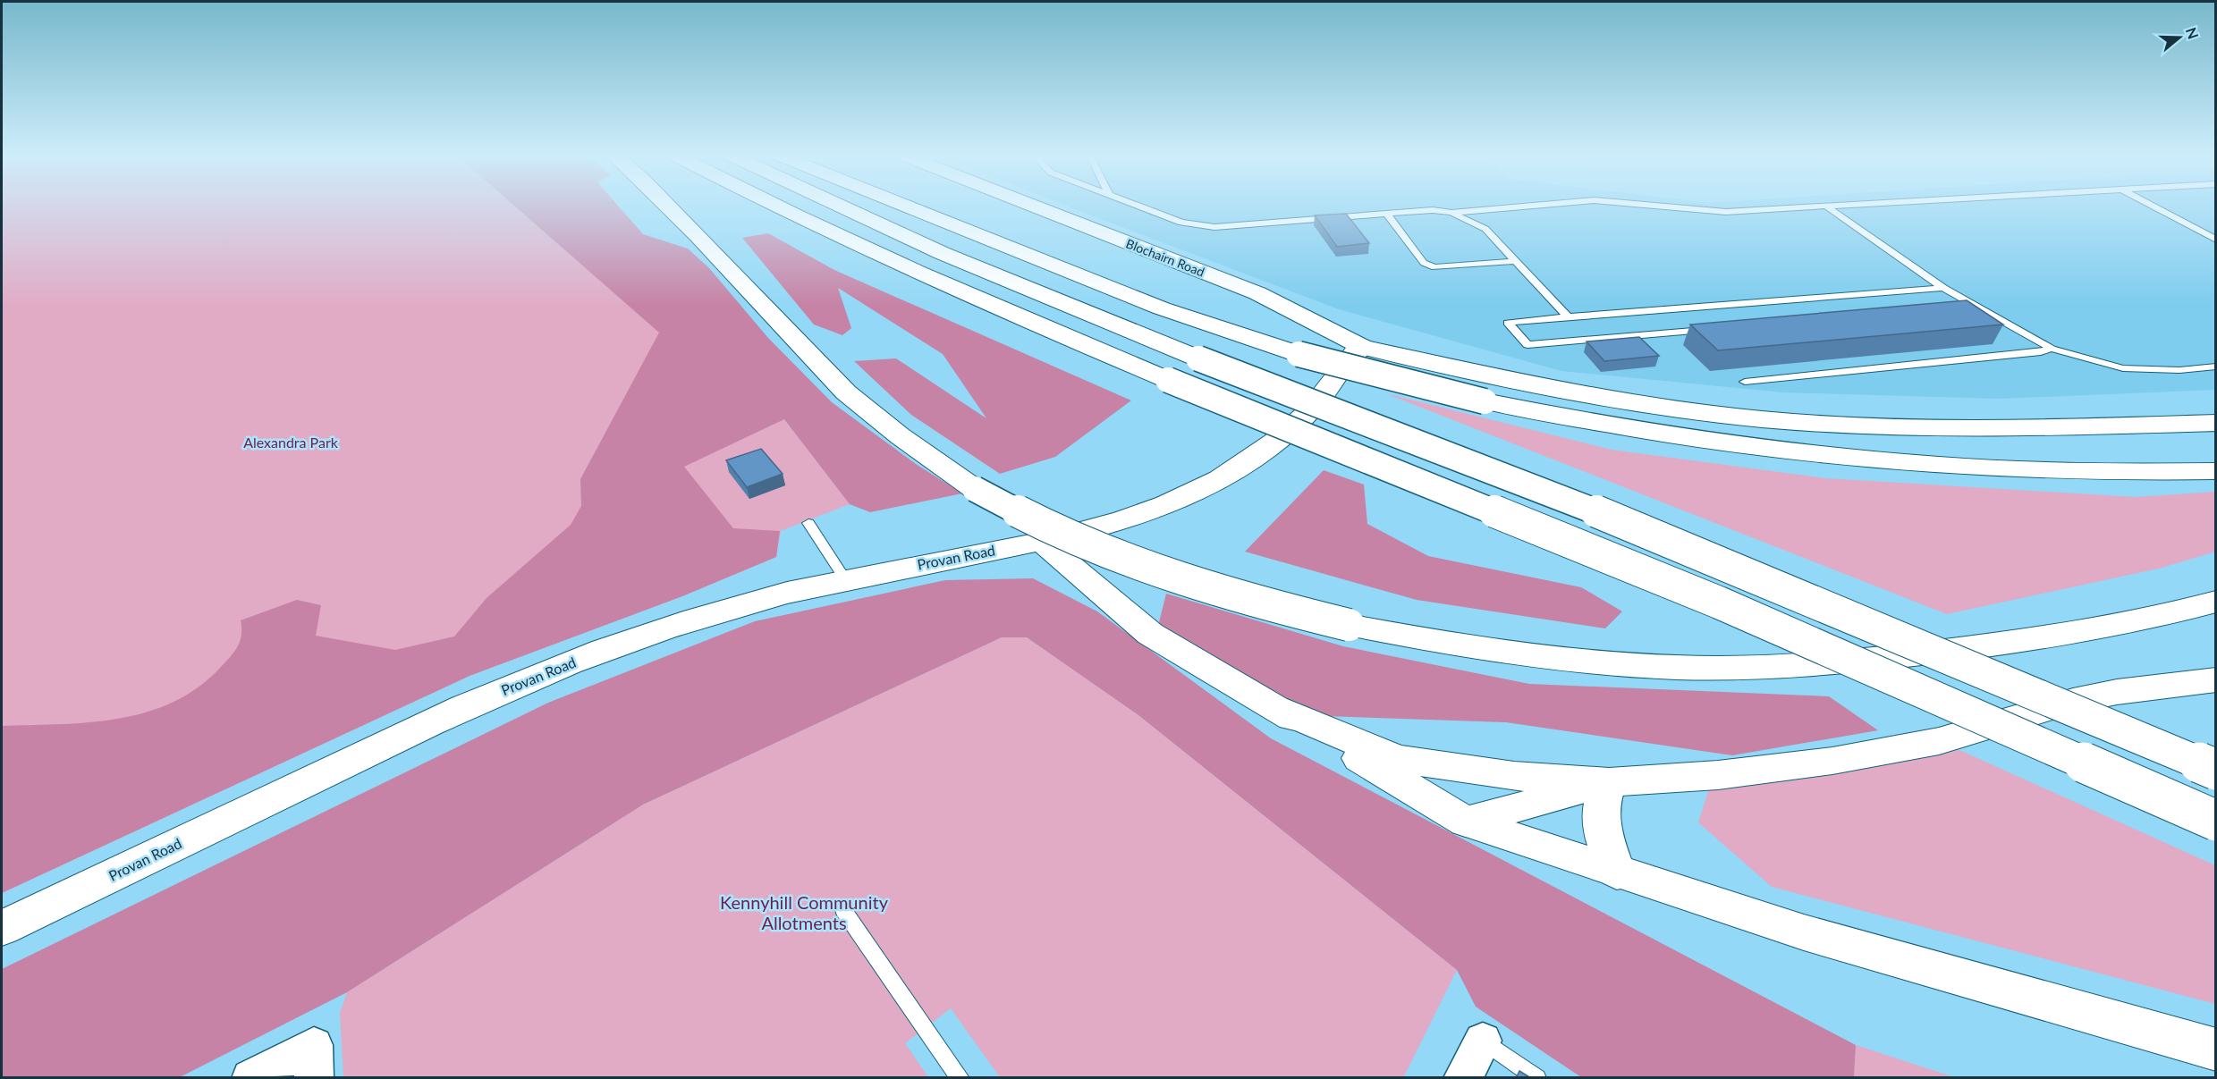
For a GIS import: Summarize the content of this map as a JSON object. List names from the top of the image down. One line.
{"streets":{"main road":["Blochairn Road","Provan Road"]},"crossings":[["Blochairn Road","Provan Road"]],"parks":["Alexandra Park","Kennyhill Community Allotments"],"north":"right"}
